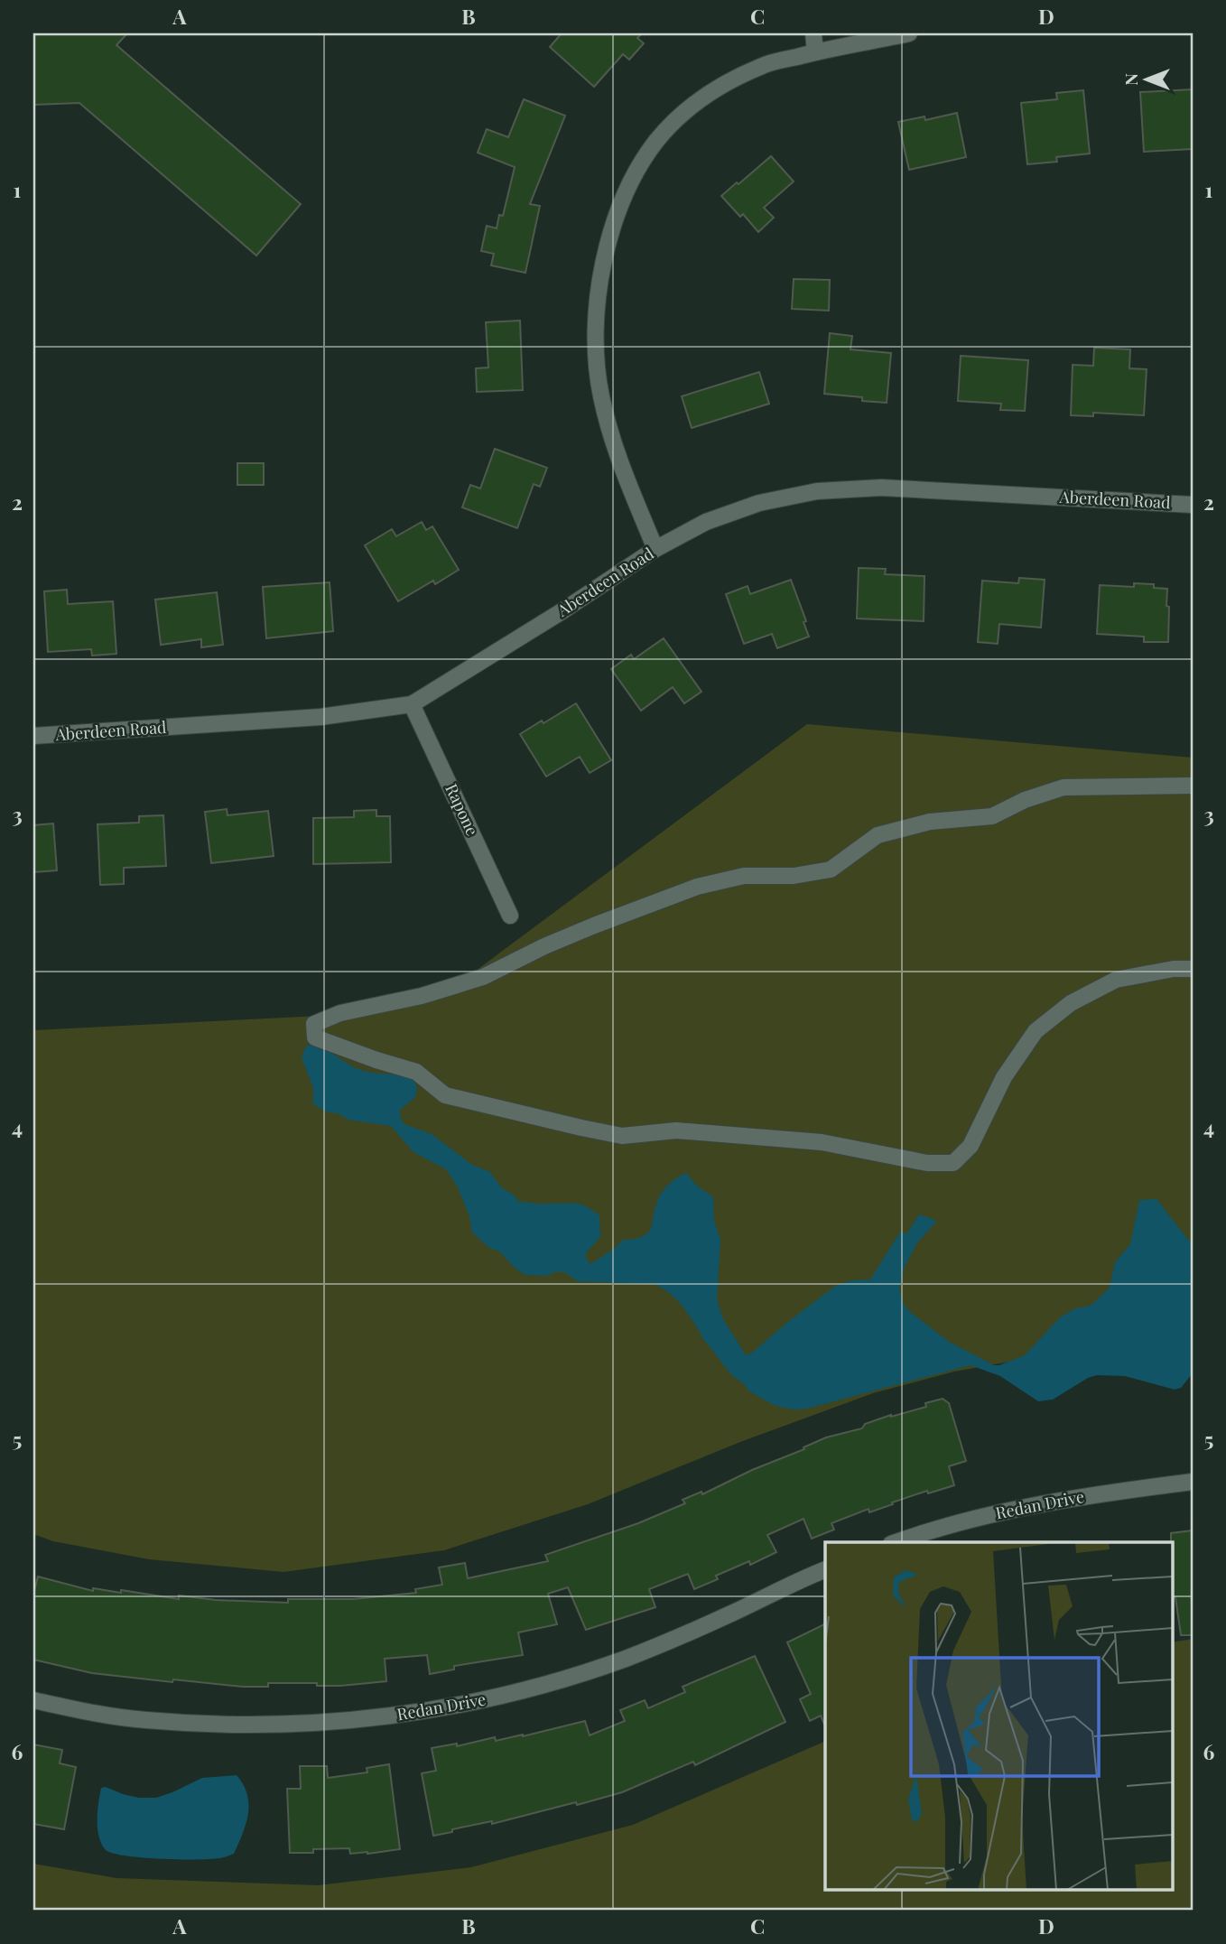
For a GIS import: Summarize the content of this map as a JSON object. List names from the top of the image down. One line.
{"streets":{"street":["Aberdeen Road","Rapone","Redan Drive"]},"crossings":[["Aberdeen Road","Rapone"]],"north":"left","grid":{"columns":["A","B","C","D"],"rows":["1","2","3","4","5","6"]}}
